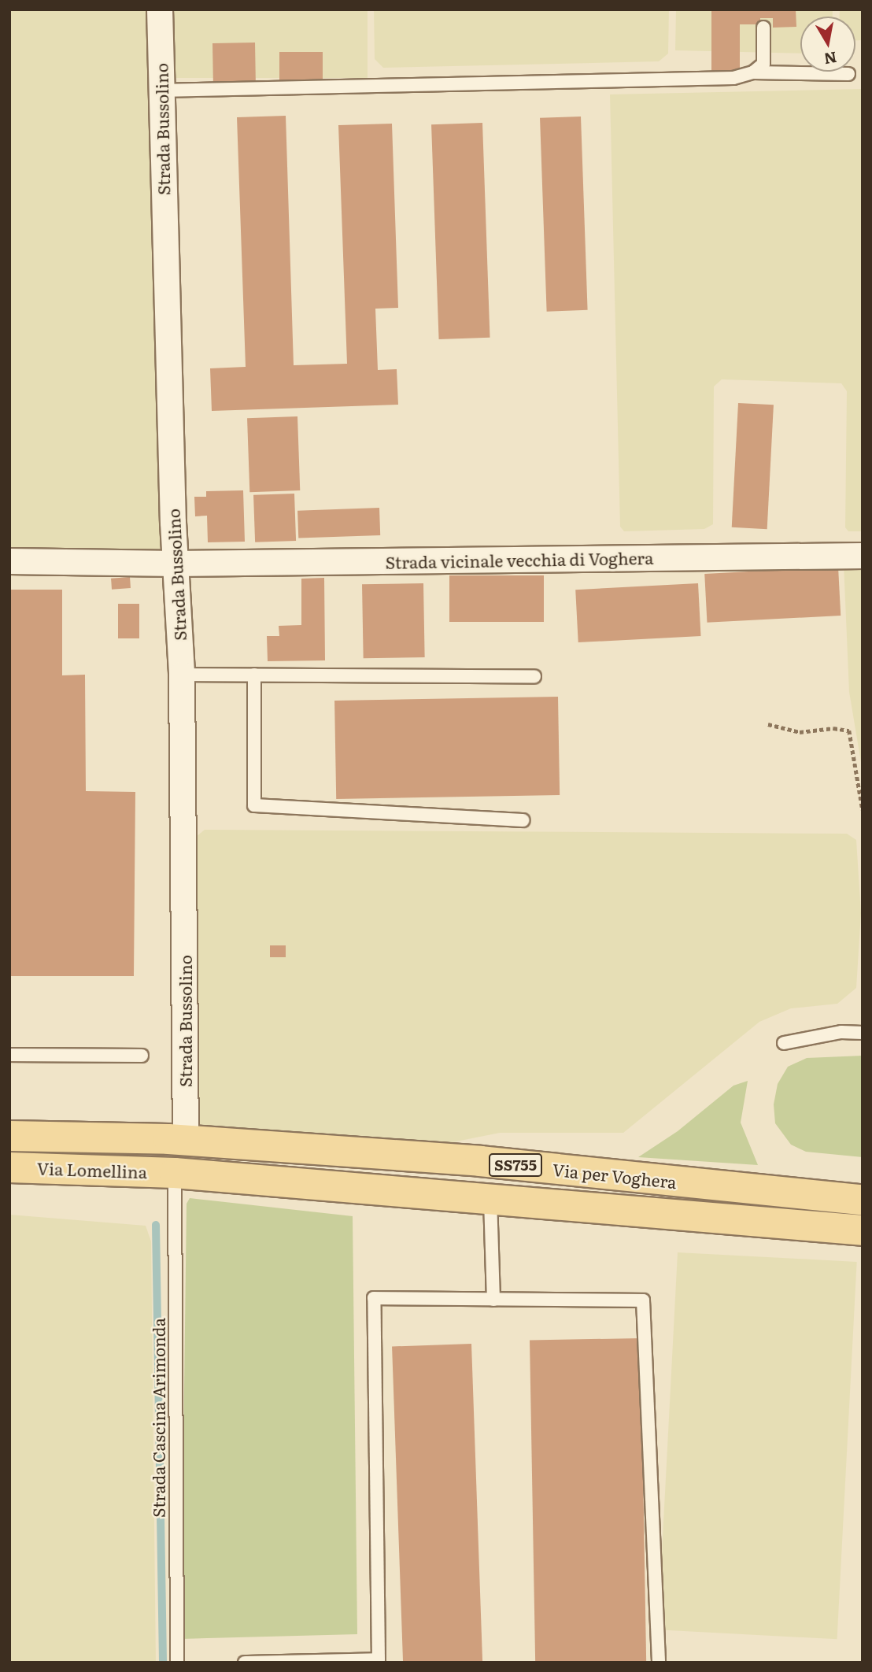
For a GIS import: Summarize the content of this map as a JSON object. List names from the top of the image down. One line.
{"streets":{"main road":["SS755","Via Lomellina","Via per Voghera"],"street":["Strada Bussolino","Strada vicinale vecchia di Voghera"],"lane":["Strada Cascina Arimonda"]},"crossings":[["Strada Bussolino","Strada vicinale vecchia di Voghera"],["Strada Bussolino","Via Lomellina"],["Strada Bussolino","Via per Voghera"],["Via Lomellina","Via per Voghera"],["Via Lomellina","Strada Cascina Arimonda"],["Via per Voghera","Strada Cascina Arimonda"]],"north":"bottom"}
